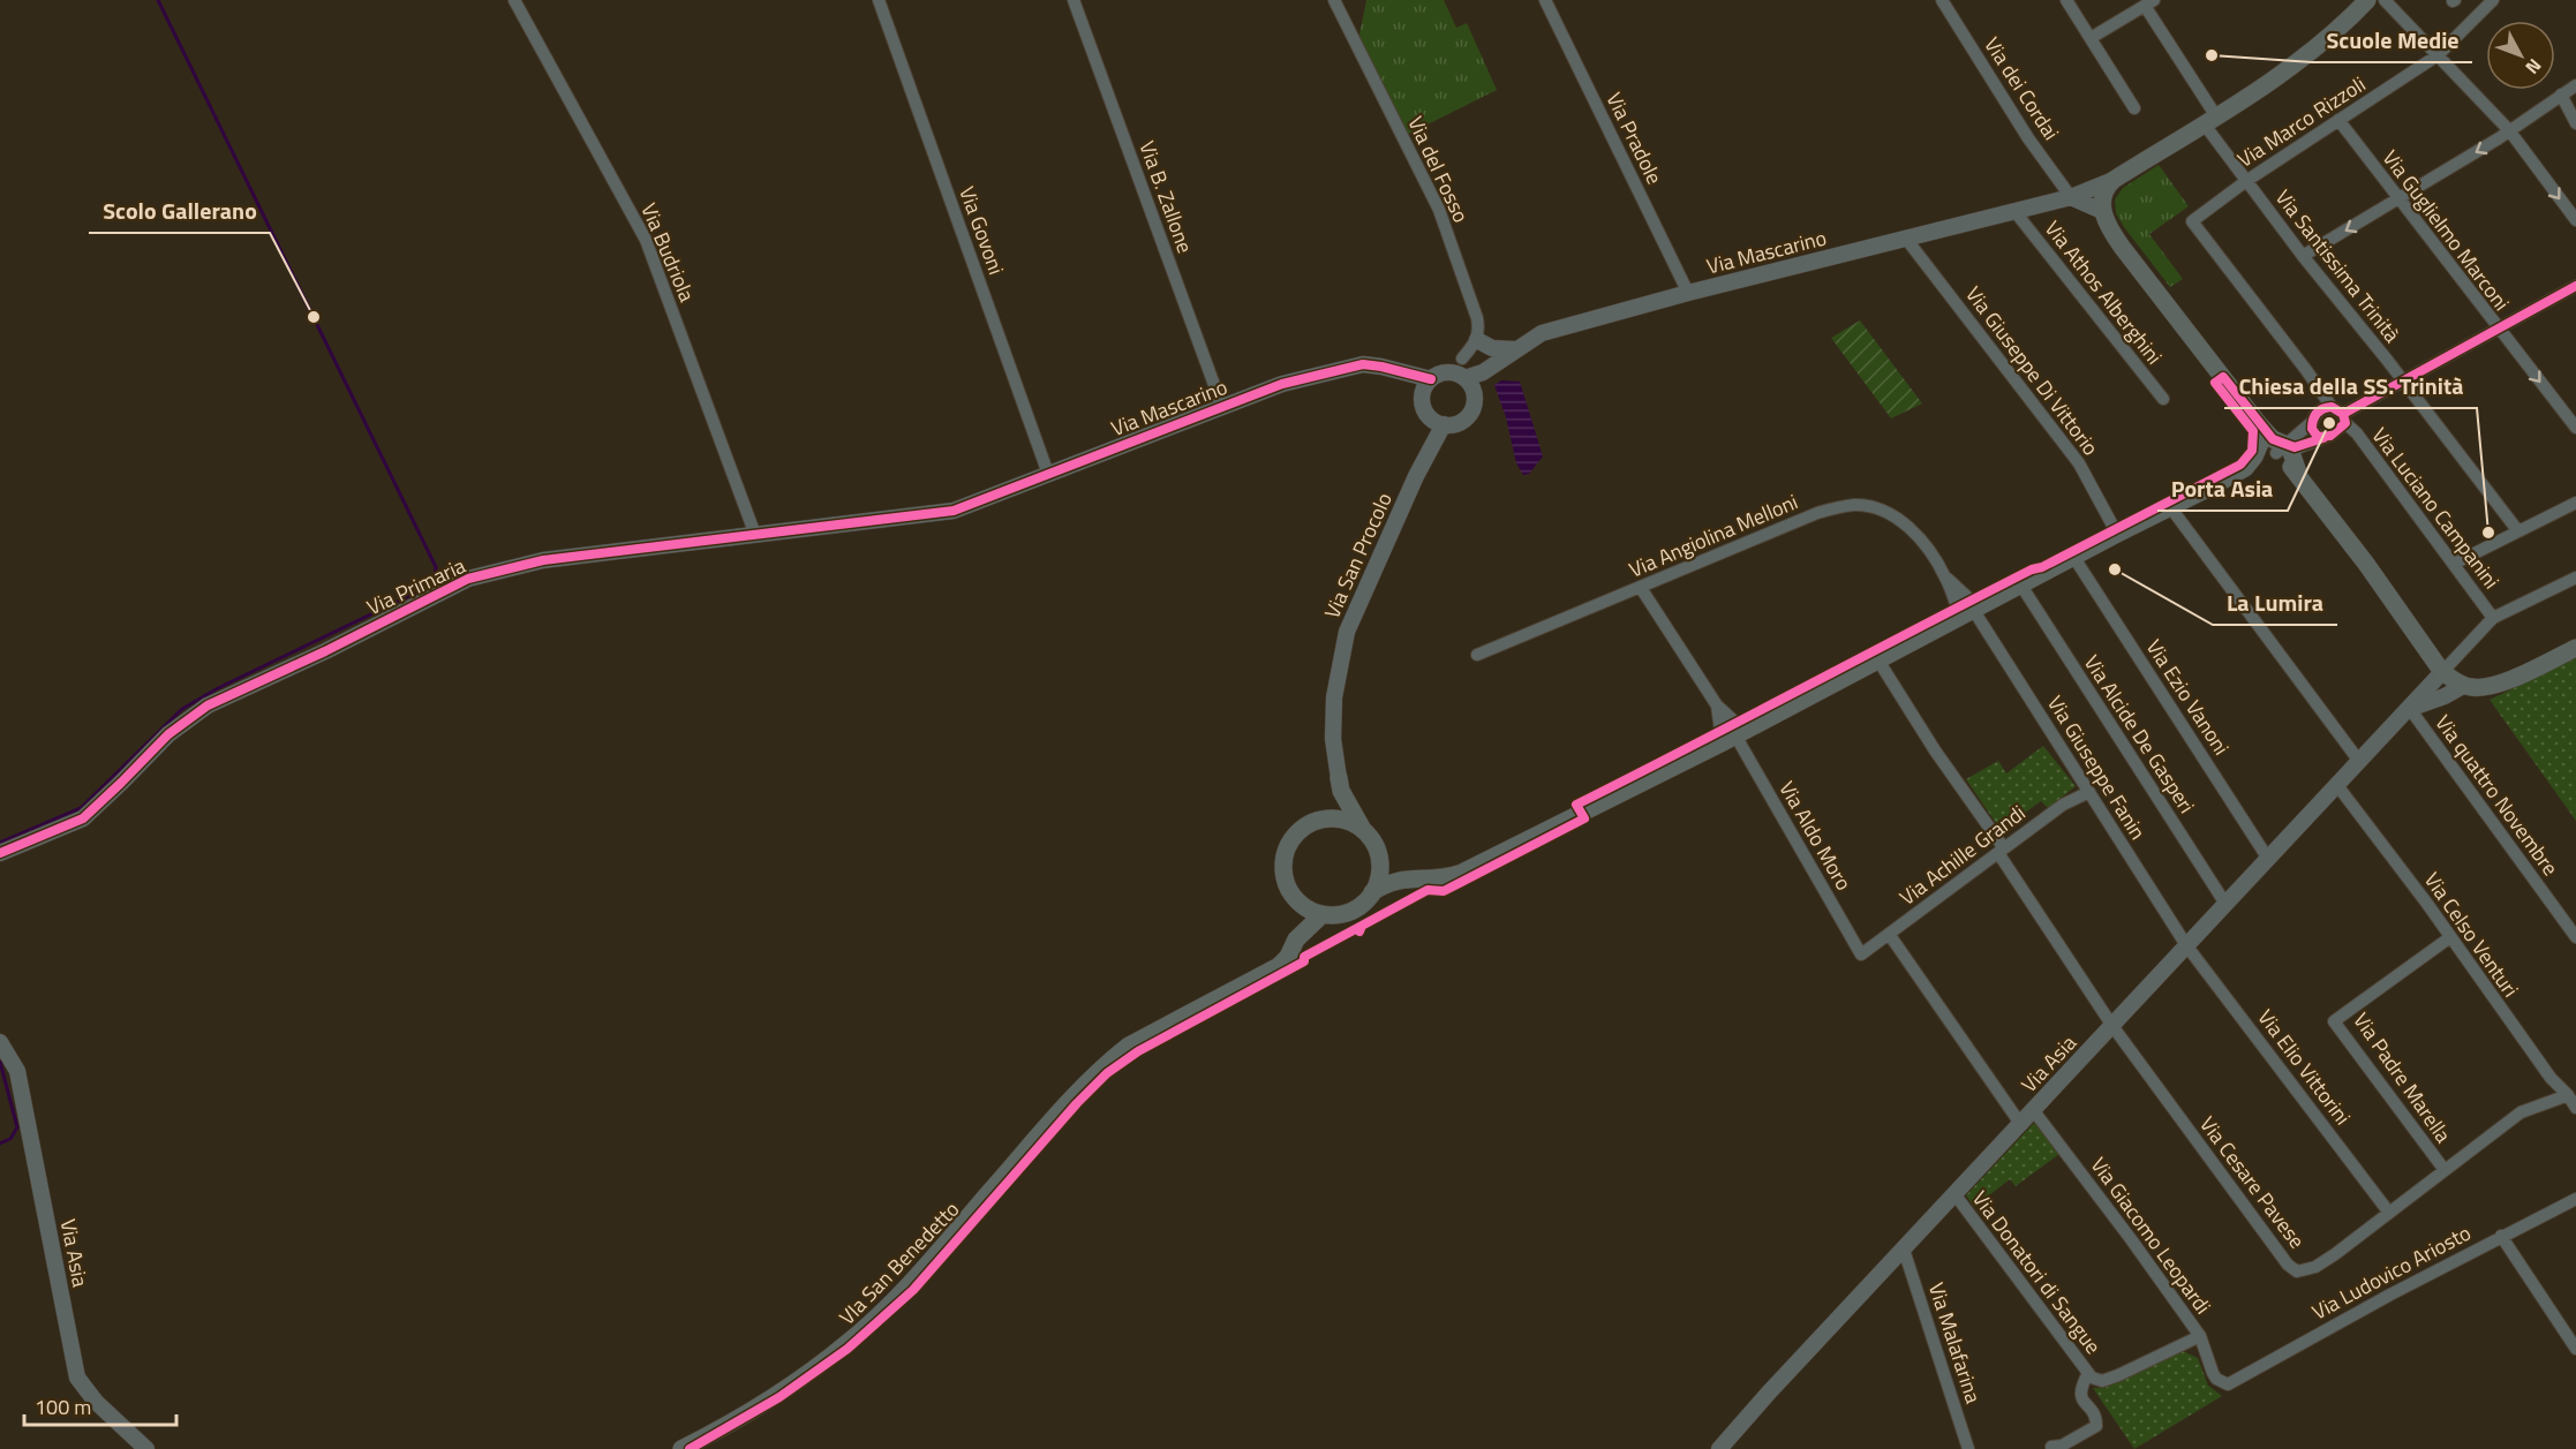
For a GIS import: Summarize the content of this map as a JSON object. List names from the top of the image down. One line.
{"streets":{"main road":["VIa San Benedetto"],"street":["Via dei Cordai","Via Marco Rizzoli","Via Pradole","Via del Fosso","Via B. Zallone","Via Govoni","Via Guglielmo Marconi","Via Budriola","Via Mascarino","Via Santissima Trinità","Via Athos Alberghini","Via Giuseppe Di Vittorio","Via Luciano Campanini","Via Angiolina Melloni","Via San Procolo","Via Primaria","Via Ezio Vanoni","Via Alcide De Gasperi","Via Giuseppe Fanin","Via quattro Novembre","Via Aldo Moro","Via Achille Grandi","Via Celso Venturi","Via Asia","Via Elio Vittorini","Via Padre Marella","Via Cesare Pavese","Via Giacomo Leopardi","Via Donatori di Sangue","Via Ludovico Ariosto","Via Malafarina"]},"crossings":[["Via dei Cordai","Via Mascarino"],["Via Marco Rizzoli","Via Guglielmo Marconi"],["Via Marco Rizzoli","Via Santissima Trinità"],["Via Marco Rizzoli","Via Luciano Campanini"],["Via Pradole","Via Mascarino"],["Via B. Zallone","Via Mascarino"],["Via Govoni","Via Mascarino"],["Via Budriola","Via Primaria"],["Via Mascarino","Via Athos Alberghini"],["Via Mascarino","Via Giuseppe Di Vittorio"],["Via Mascarino","Via San Procolo"],["Via Mascarino","Via Primaria"],["Via Angiolina Melloni","Via Giuseppe Fanin"],["Via Ezio Vanoni","Via Asia"],["Via Alcide De Gasperi","Via Asia"],["Via Giuseppe Fanin","Via Achille Grandi"],["Via Giuseppe Fanin","Via Asia"],["Via Giuseppe Fanin","Via Elio Vittorini"],["Via quattro Novembre","Via Asia"],["Via Aldo Moro","Via Achille Grandi"],["Via Celso Venturi","Via Asia"],["Via Celso Venturi","Via Padre Marella"],["Via Asia","Via Elio Vittorini"],["Via Asia","Via Cesare Pavese"],["Via Asia","Via Giacomo Leopardi"],["Via Asia","Via Donatori di Sangue"],["Via Asia","Via Malafarina"],["Via Elio Vittorini","Via Cesare Pavese"],["Via Giacomo Leopardi","Via Donatori di Sangue"],["Via Giacomo Leopardi","Via Ludovico Ariosto"]],"places":["Scuole Medie","Scolo Gallerano","Porta Asia","Chiesa della SS. Trinità","La Lumira"],"scale_bar":"100 m","north":"bottom right"}
